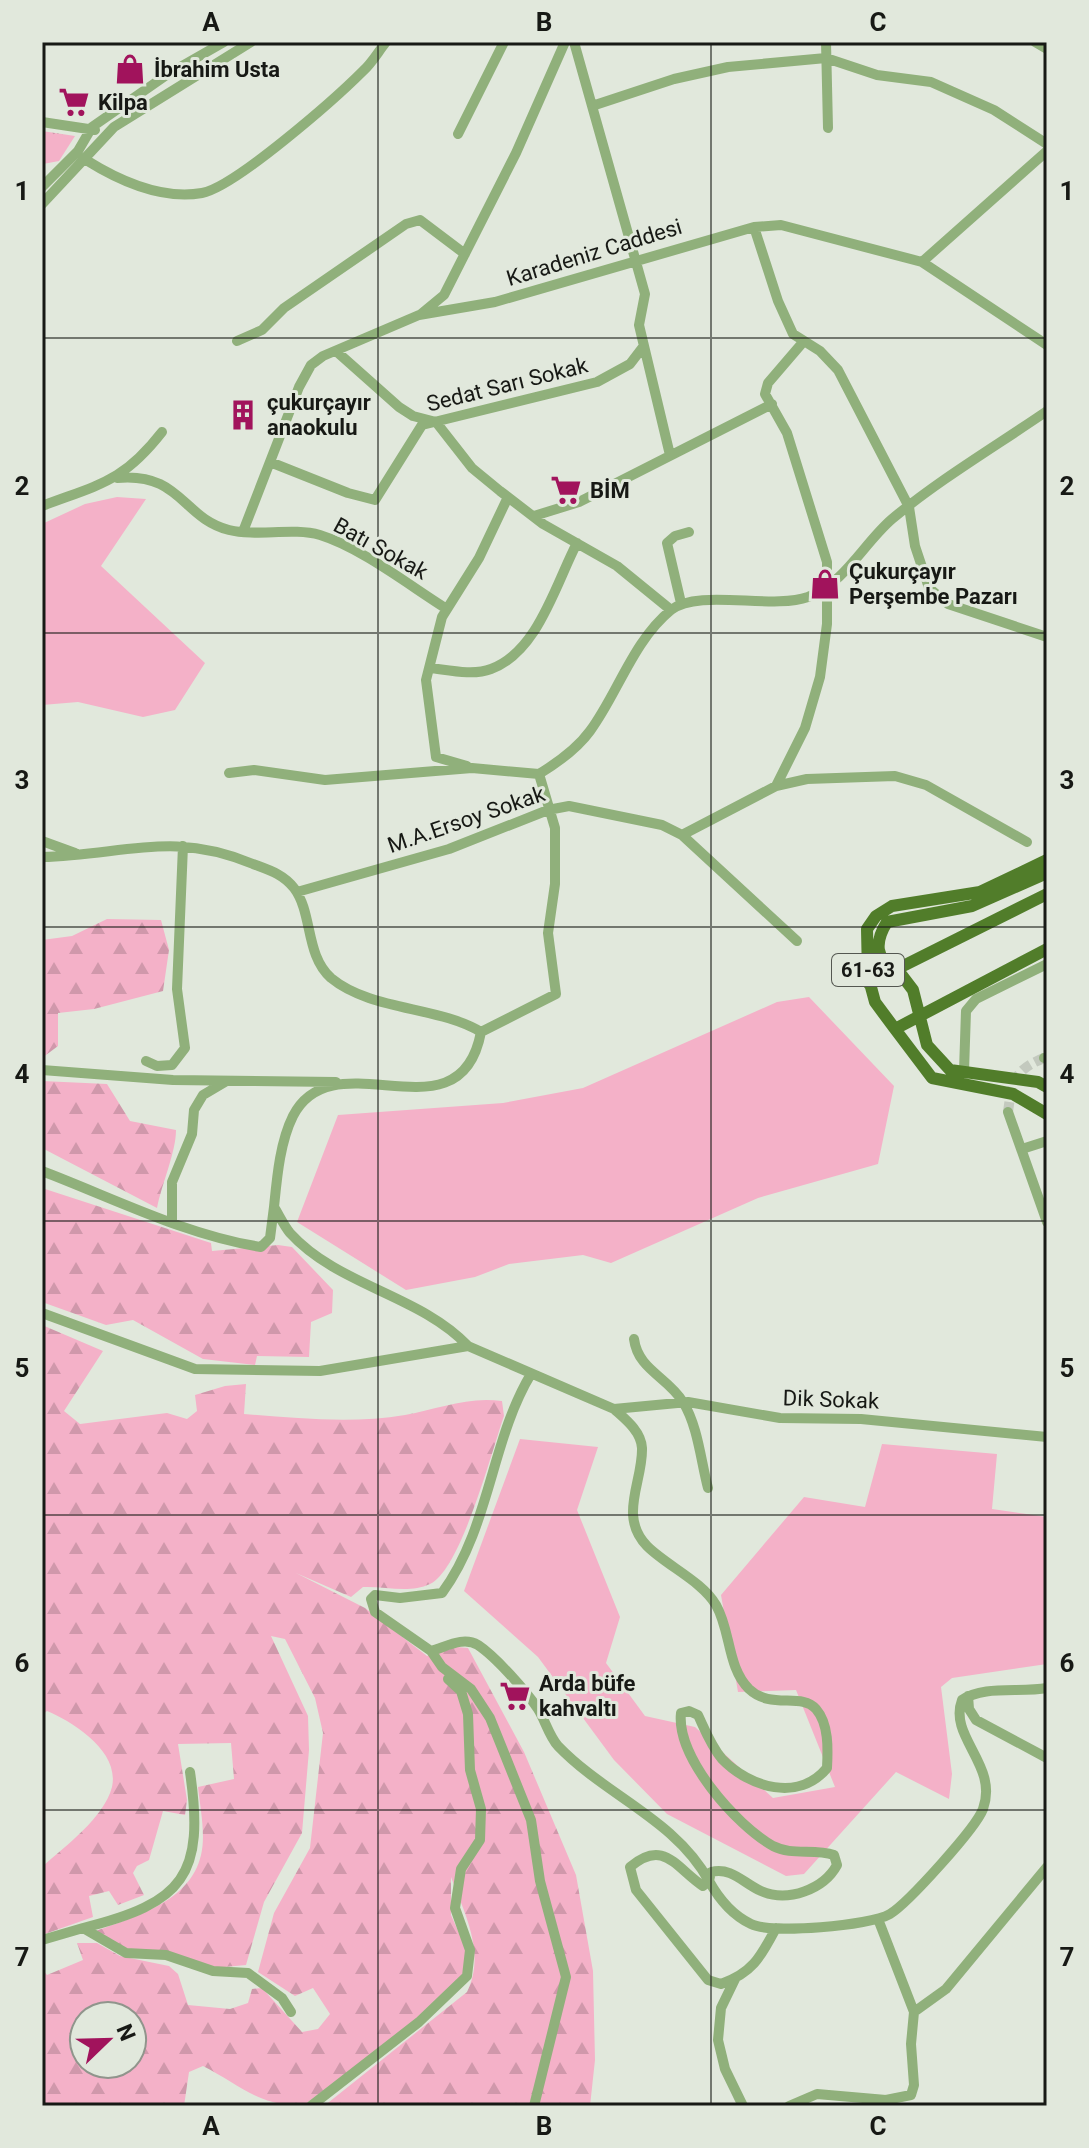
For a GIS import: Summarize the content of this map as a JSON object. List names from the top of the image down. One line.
{"streets":{"main road":["61-63"],"street":["Karadeniz Caddesi","Sedat Sarı Sokak","Batı Sokak","M.A.Ersoy Sokak","Dik Sokak"]},"crossings":[["Karadeniz Caddesi","Sedat Sarı Sokak"],["Karadeniz Caddesi","Batı Sokak"]],"places":{"shop":["İbrahim Usta","Çukurçayır Perşembe Pazarı"],"supermarket":["Kilpa","BİM","Arda büfe kahvaltı"],"building":["çukurçayır anaokulu"]},"north":"top right","grid":{"columns":["A","B","C"],"rows":["1","2","3","4","5","6","7"]}}
